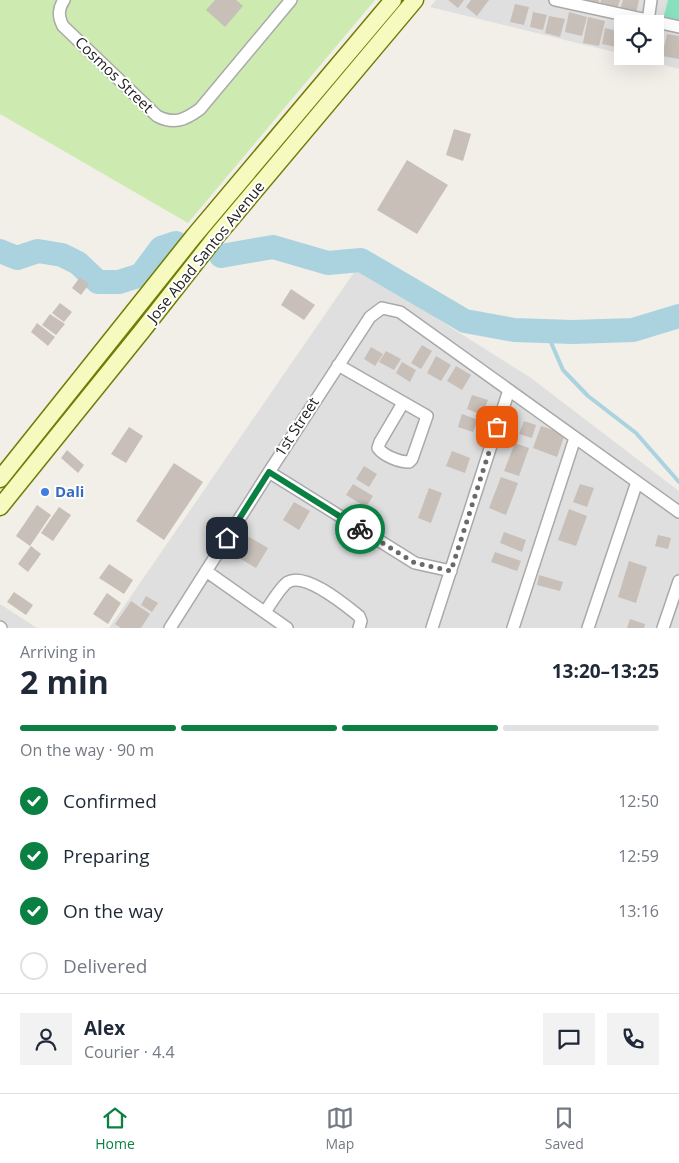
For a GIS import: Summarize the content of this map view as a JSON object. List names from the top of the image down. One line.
{"streets":{"main road":["Jose Abad Santos Avenue"],"street":["Cosmos Street","1st Street"]},"places":["Dali"],"page":{"heading":["2 min","Arriving in","13:20–13:25"],"panel":["Alex","Courier · 4.4"],"bar":"On the way · 90 m","list":[["Confirmed","12:50"],["Preparing","12:59"],["On the way","13:16"],"Delivered"],"tabs":["Home","Map","Saved"]}}
